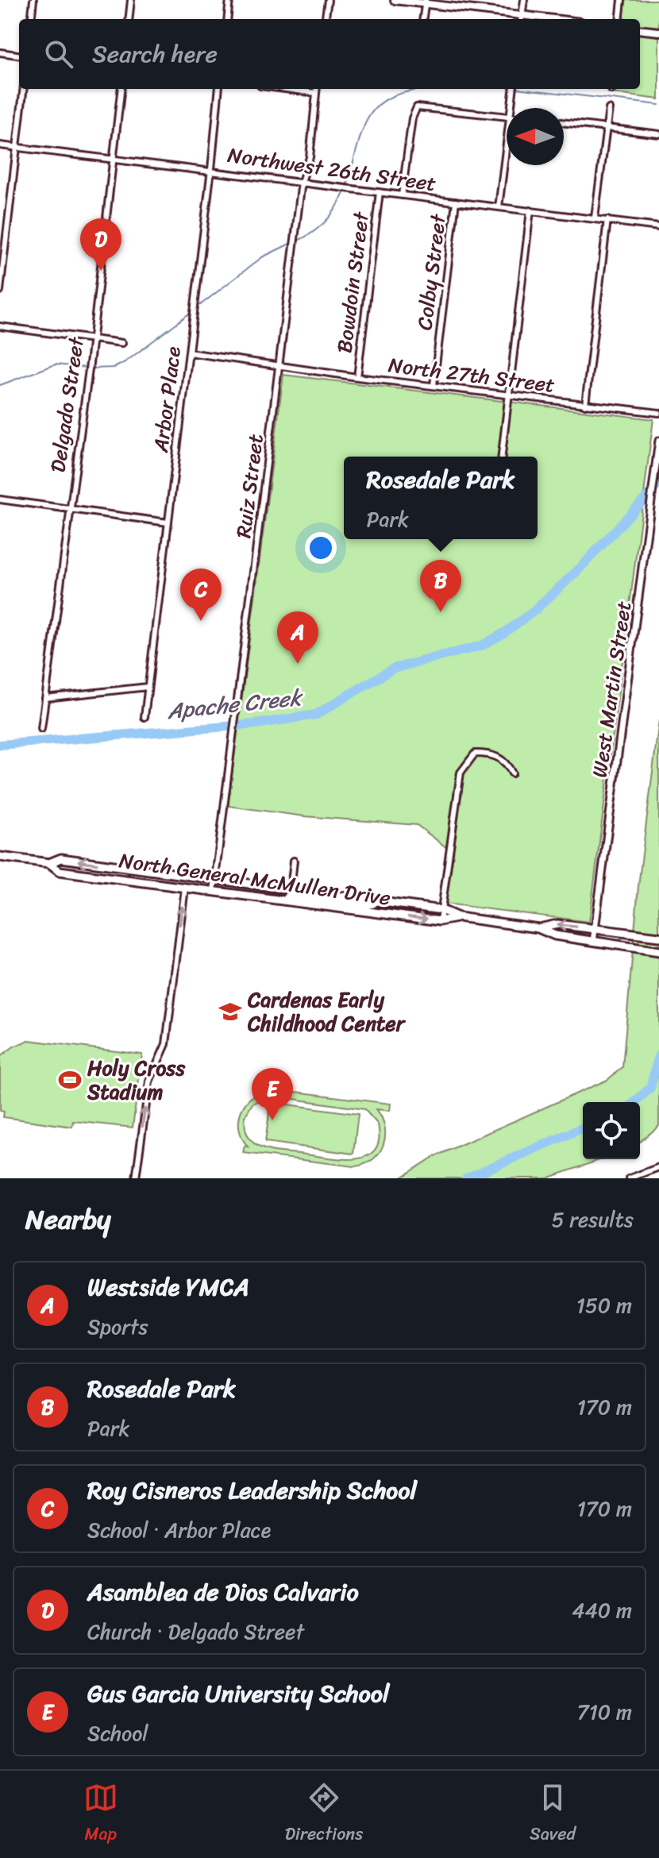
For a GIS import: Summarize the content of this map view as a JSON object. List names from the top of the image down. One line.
{"streets":{"main road":["North General McMullen Drive"],"street":["Northwest 26th Street","Colby Street","Bowdoin Street","North 27th Street","Arbor Place","Delgado Street","Ruiz Street","West Martin Street"]},"crossings":[["Northwest 26th Street","Colby Street"],["Northwest 26th Street","Bowdoin Street"],["Northwest 26th Street","Arbor Place"],["Northwest 26th Street","Delgado Street"],["Northwest 26th Street","Ruiz Street"],["Colby Street","North 27th Street"],["Bowdoin Street","North 27th Street"],["North 27th Street","Arbor Place"],["North 27th Street","Ruiz Street"],["Ruiz Street","North General McMullen Drive"],["West Martin Street","North General McMullen Drive"]],"water":["Apache Creek"],"places":{"school or university":["Cardenas Early Childhood Center"],"sports":["Holy Cross Stadium"]},"north":"left","page":{"search":"Search here","pins":["D","B","C","A","E"],"popup":["Rosedale Park","Park"],"heading":["Nearby","5 results"],"list":[{"mark":"A","name":"Westside YMCA","note":"Sports","value":"150 m"},{"mark":"B","name":"Rosedale Park","note":"Park","value":"170 m"},{"mark":"C","name":"Roy Cisneros Leadership School","note":"School · Arbor Place","value":"170 m"},{"mark":"D","name":"Asamblea de Dios Calvario","note":"Church · Delgado Street","value":"440 m"},{"mark":"E","name":"Gus Garcia University School","note":"School","value":"710 m"}],"nav":["Map","Directions","Saved"]}}
